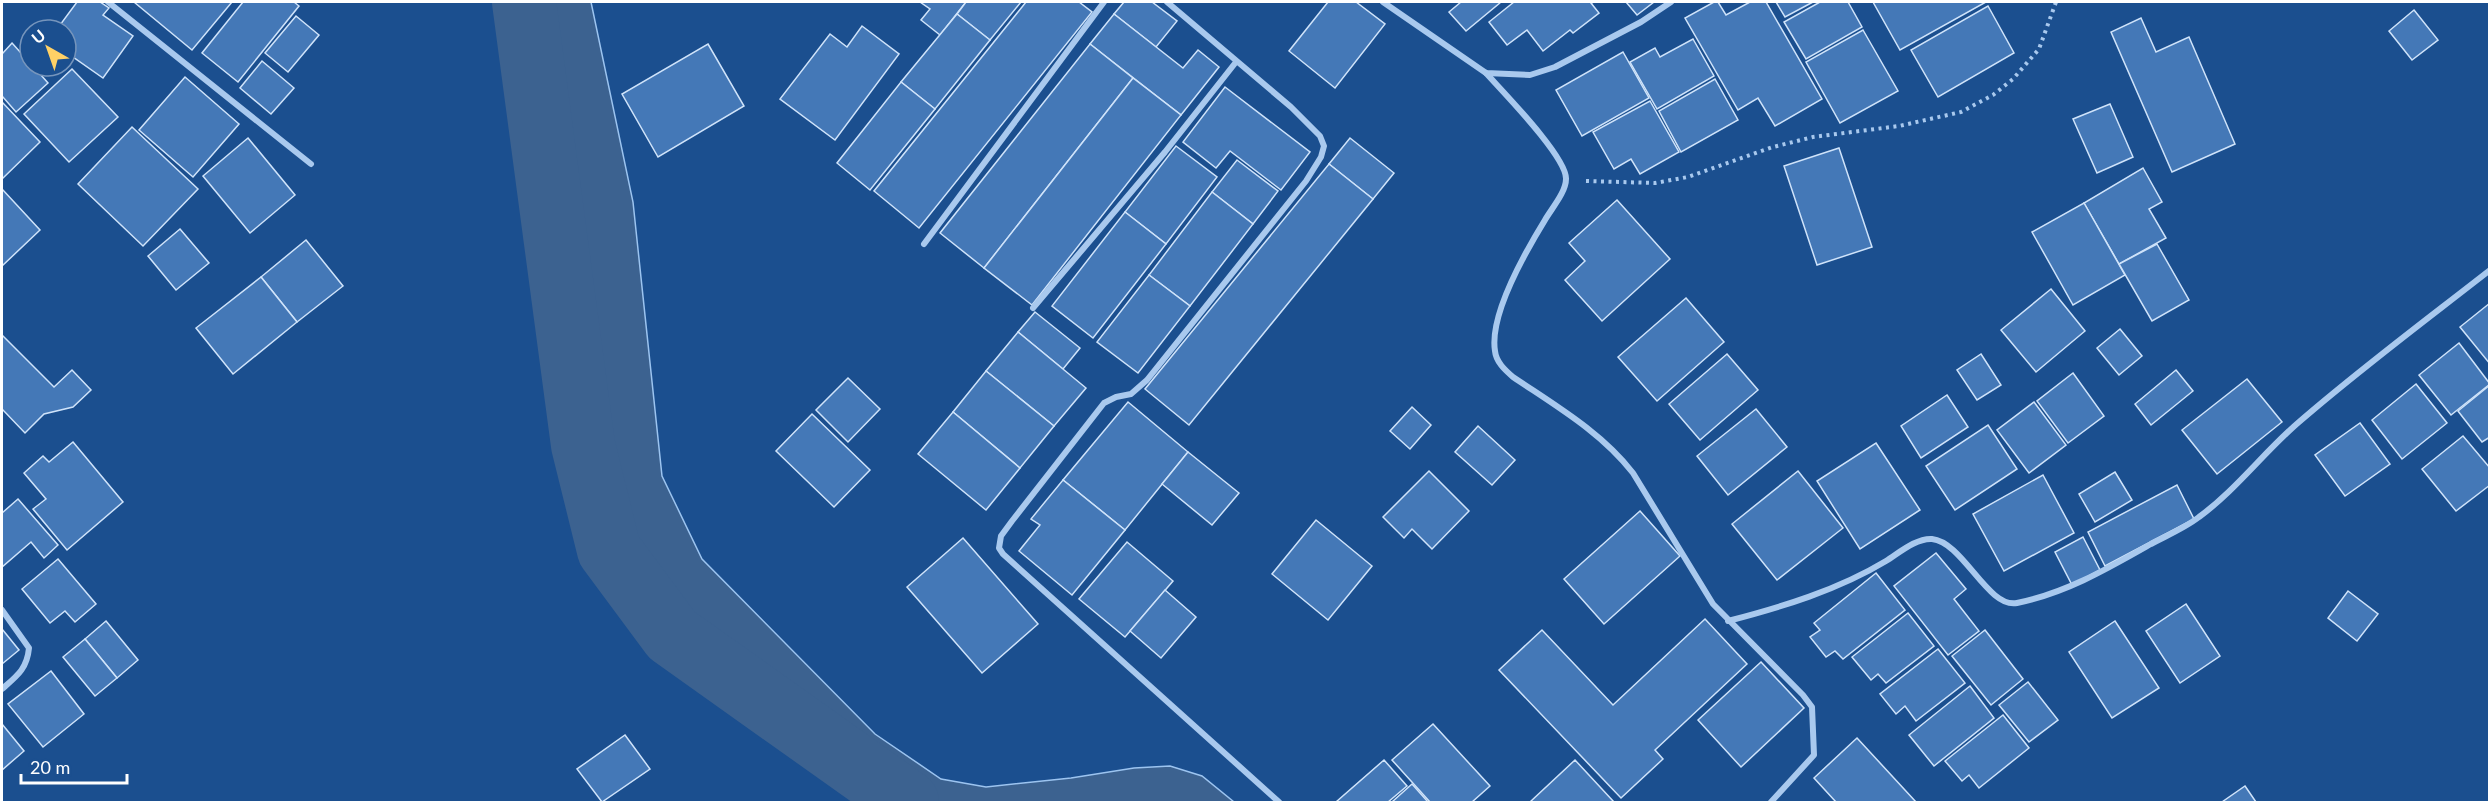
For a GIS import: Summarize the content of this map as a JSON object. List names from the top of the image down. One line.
{"scale_bar":"20 m","north":"top left"}
